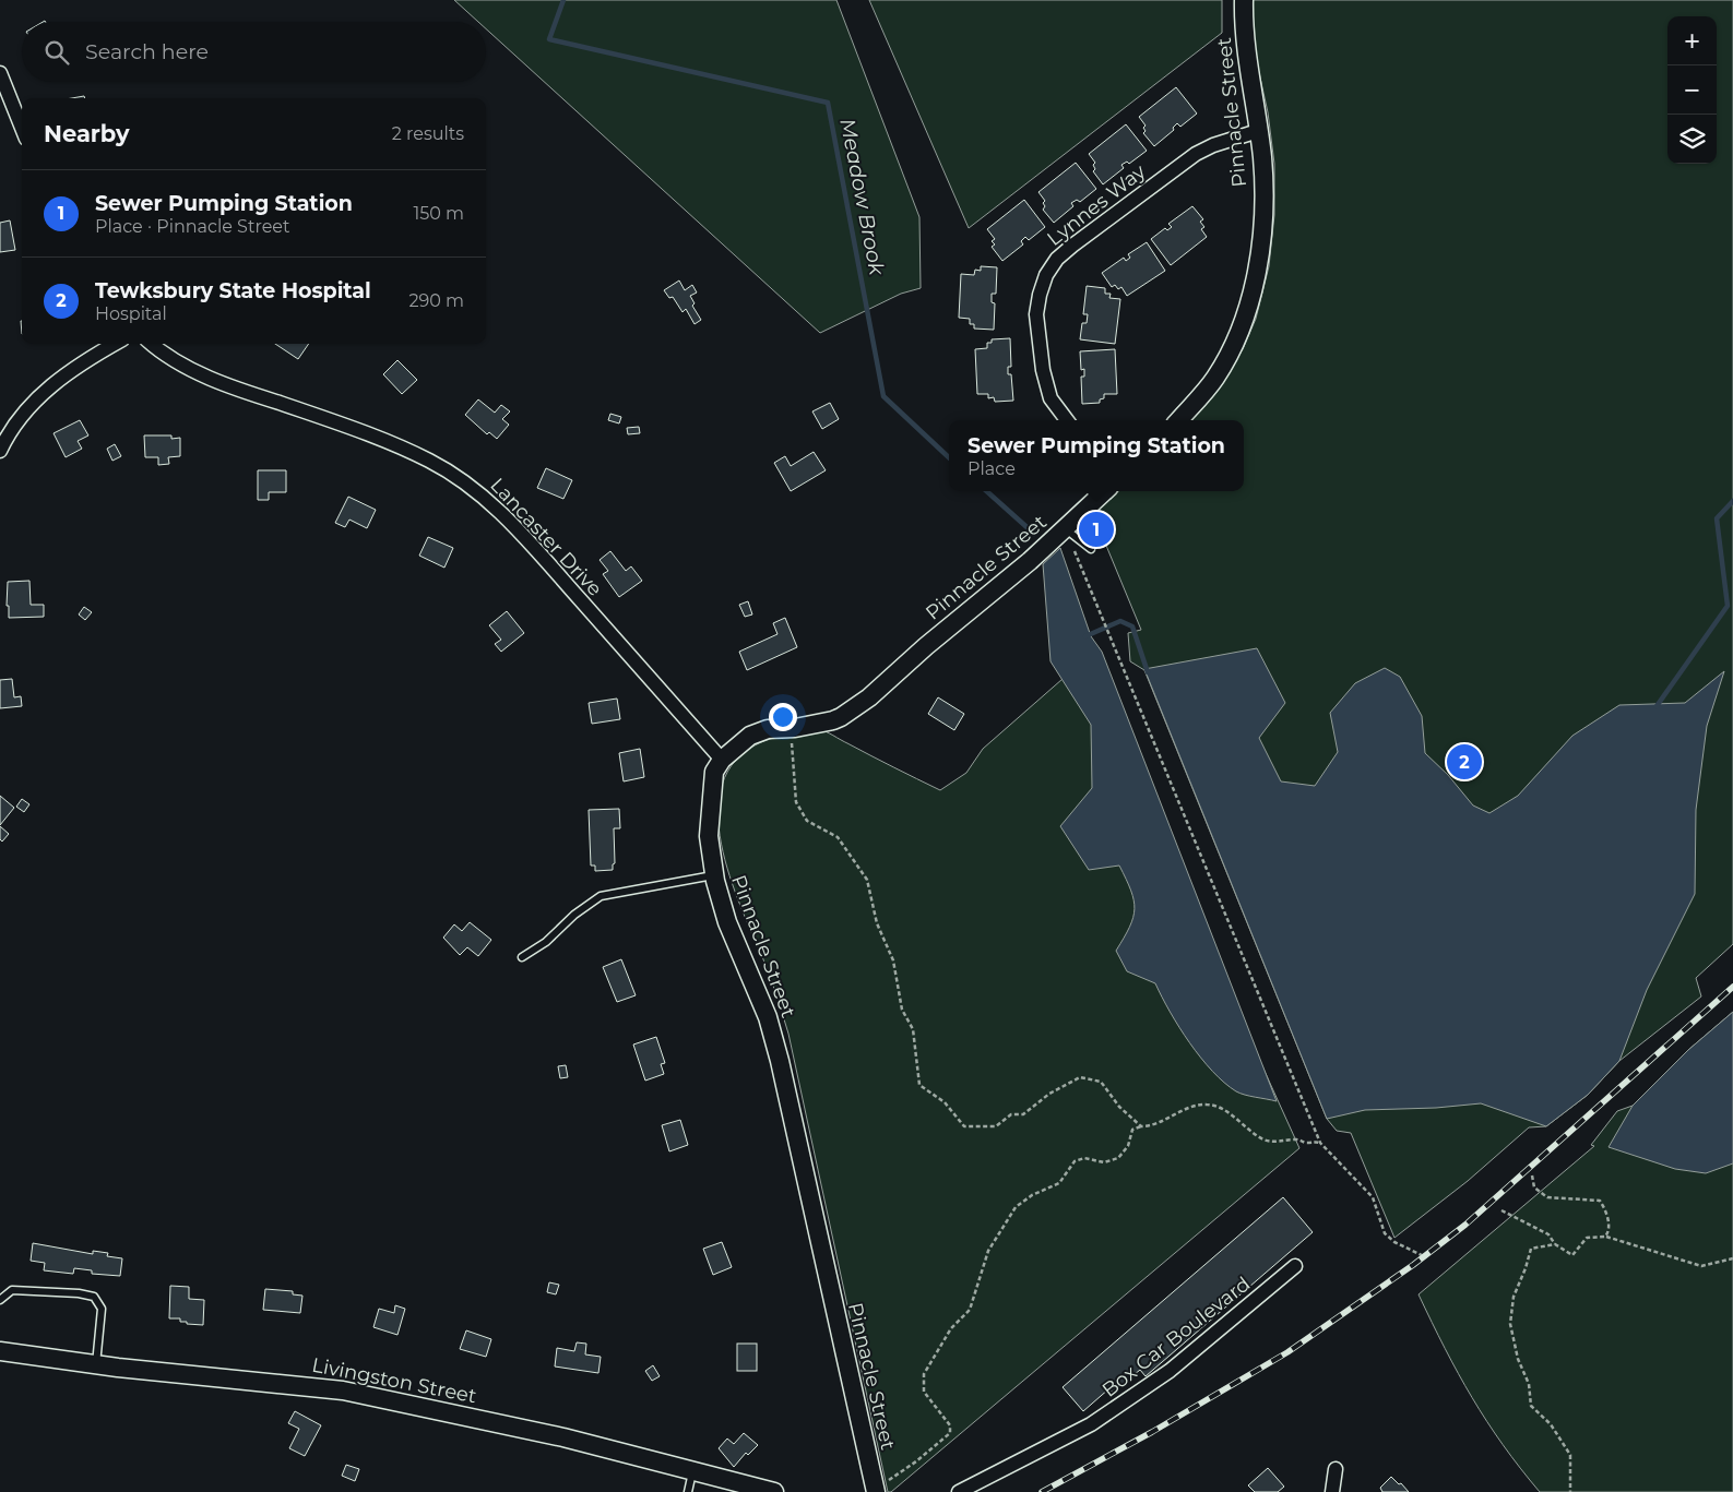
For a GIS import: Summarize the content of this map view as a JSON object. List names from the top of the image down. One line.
{"streets":{"street":["Pinnacle Street","Lynnes Way","Lancaster Drive","Box Car Boulevard","Livingston Street"]},"crossings":[["Pinnacle Street","Lynnes Way"],["Pinnacle Street","Lancaster Drive"]],"water":["Meadow Brook"],"page":{"map_buttons":["+","−"],"search":"Search here","heading":["Nearby","2 results"],"list":[{"mark":"1","name":"Sewer Pumping Station","note":"Place · Pinnacle Street","value":"150 m"},{"mark":"2","name":"Tewksbury State Hospital","note":"Hospital","value":"290 m"}],"popup":["Sewer Pumping Station","Place"],"pins":["1","2"]}}
